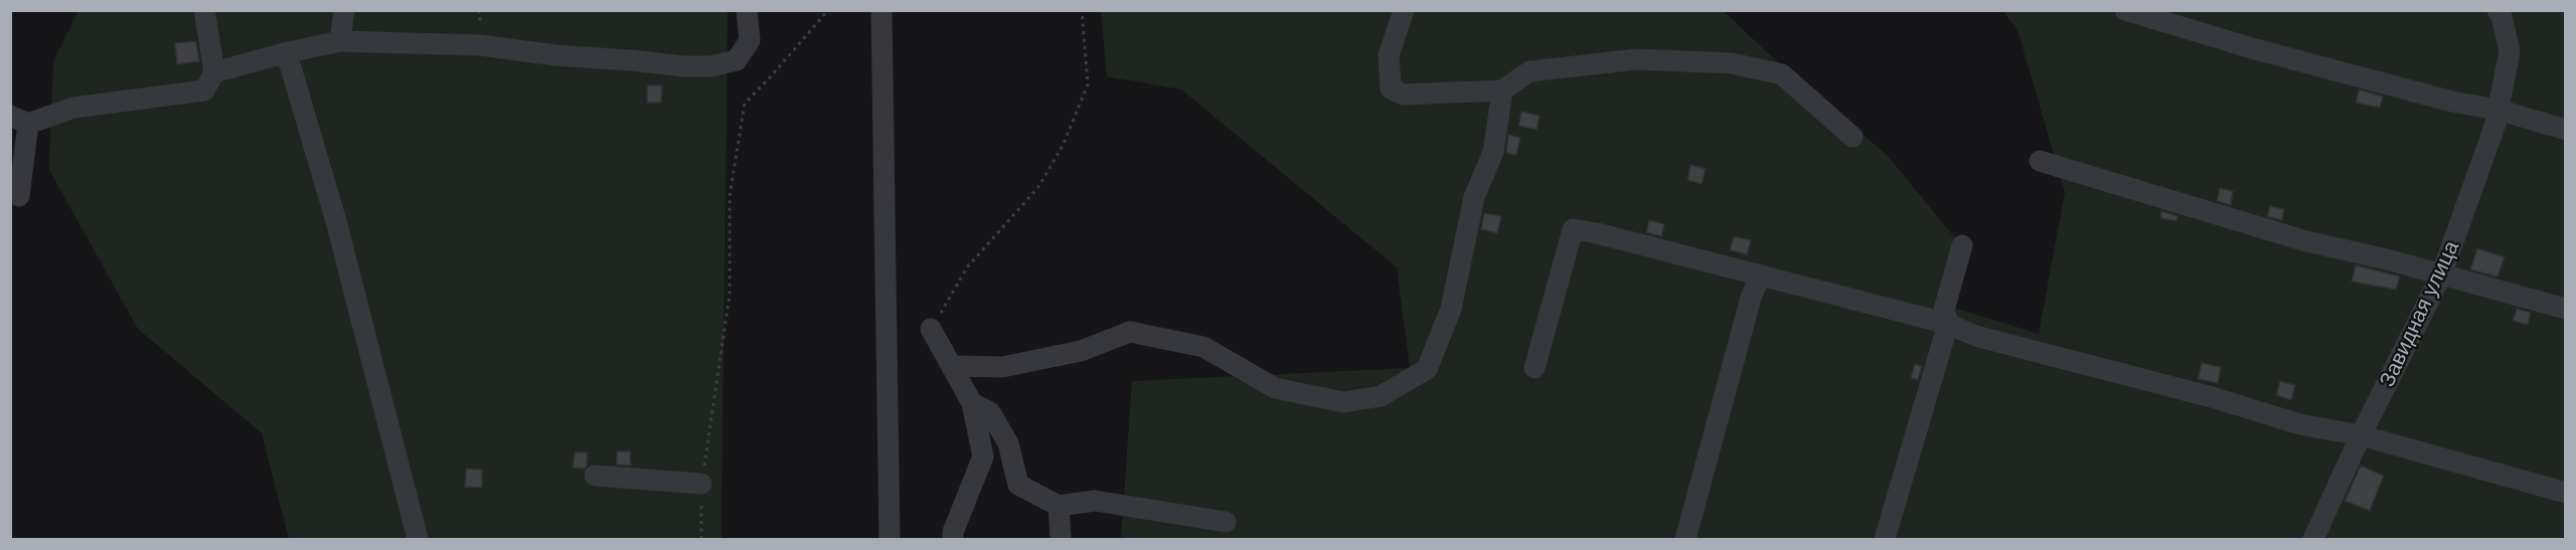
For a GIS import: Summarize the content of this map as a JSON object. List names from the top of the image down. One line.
{"streets":{"street":["Завидная улица"]}}
